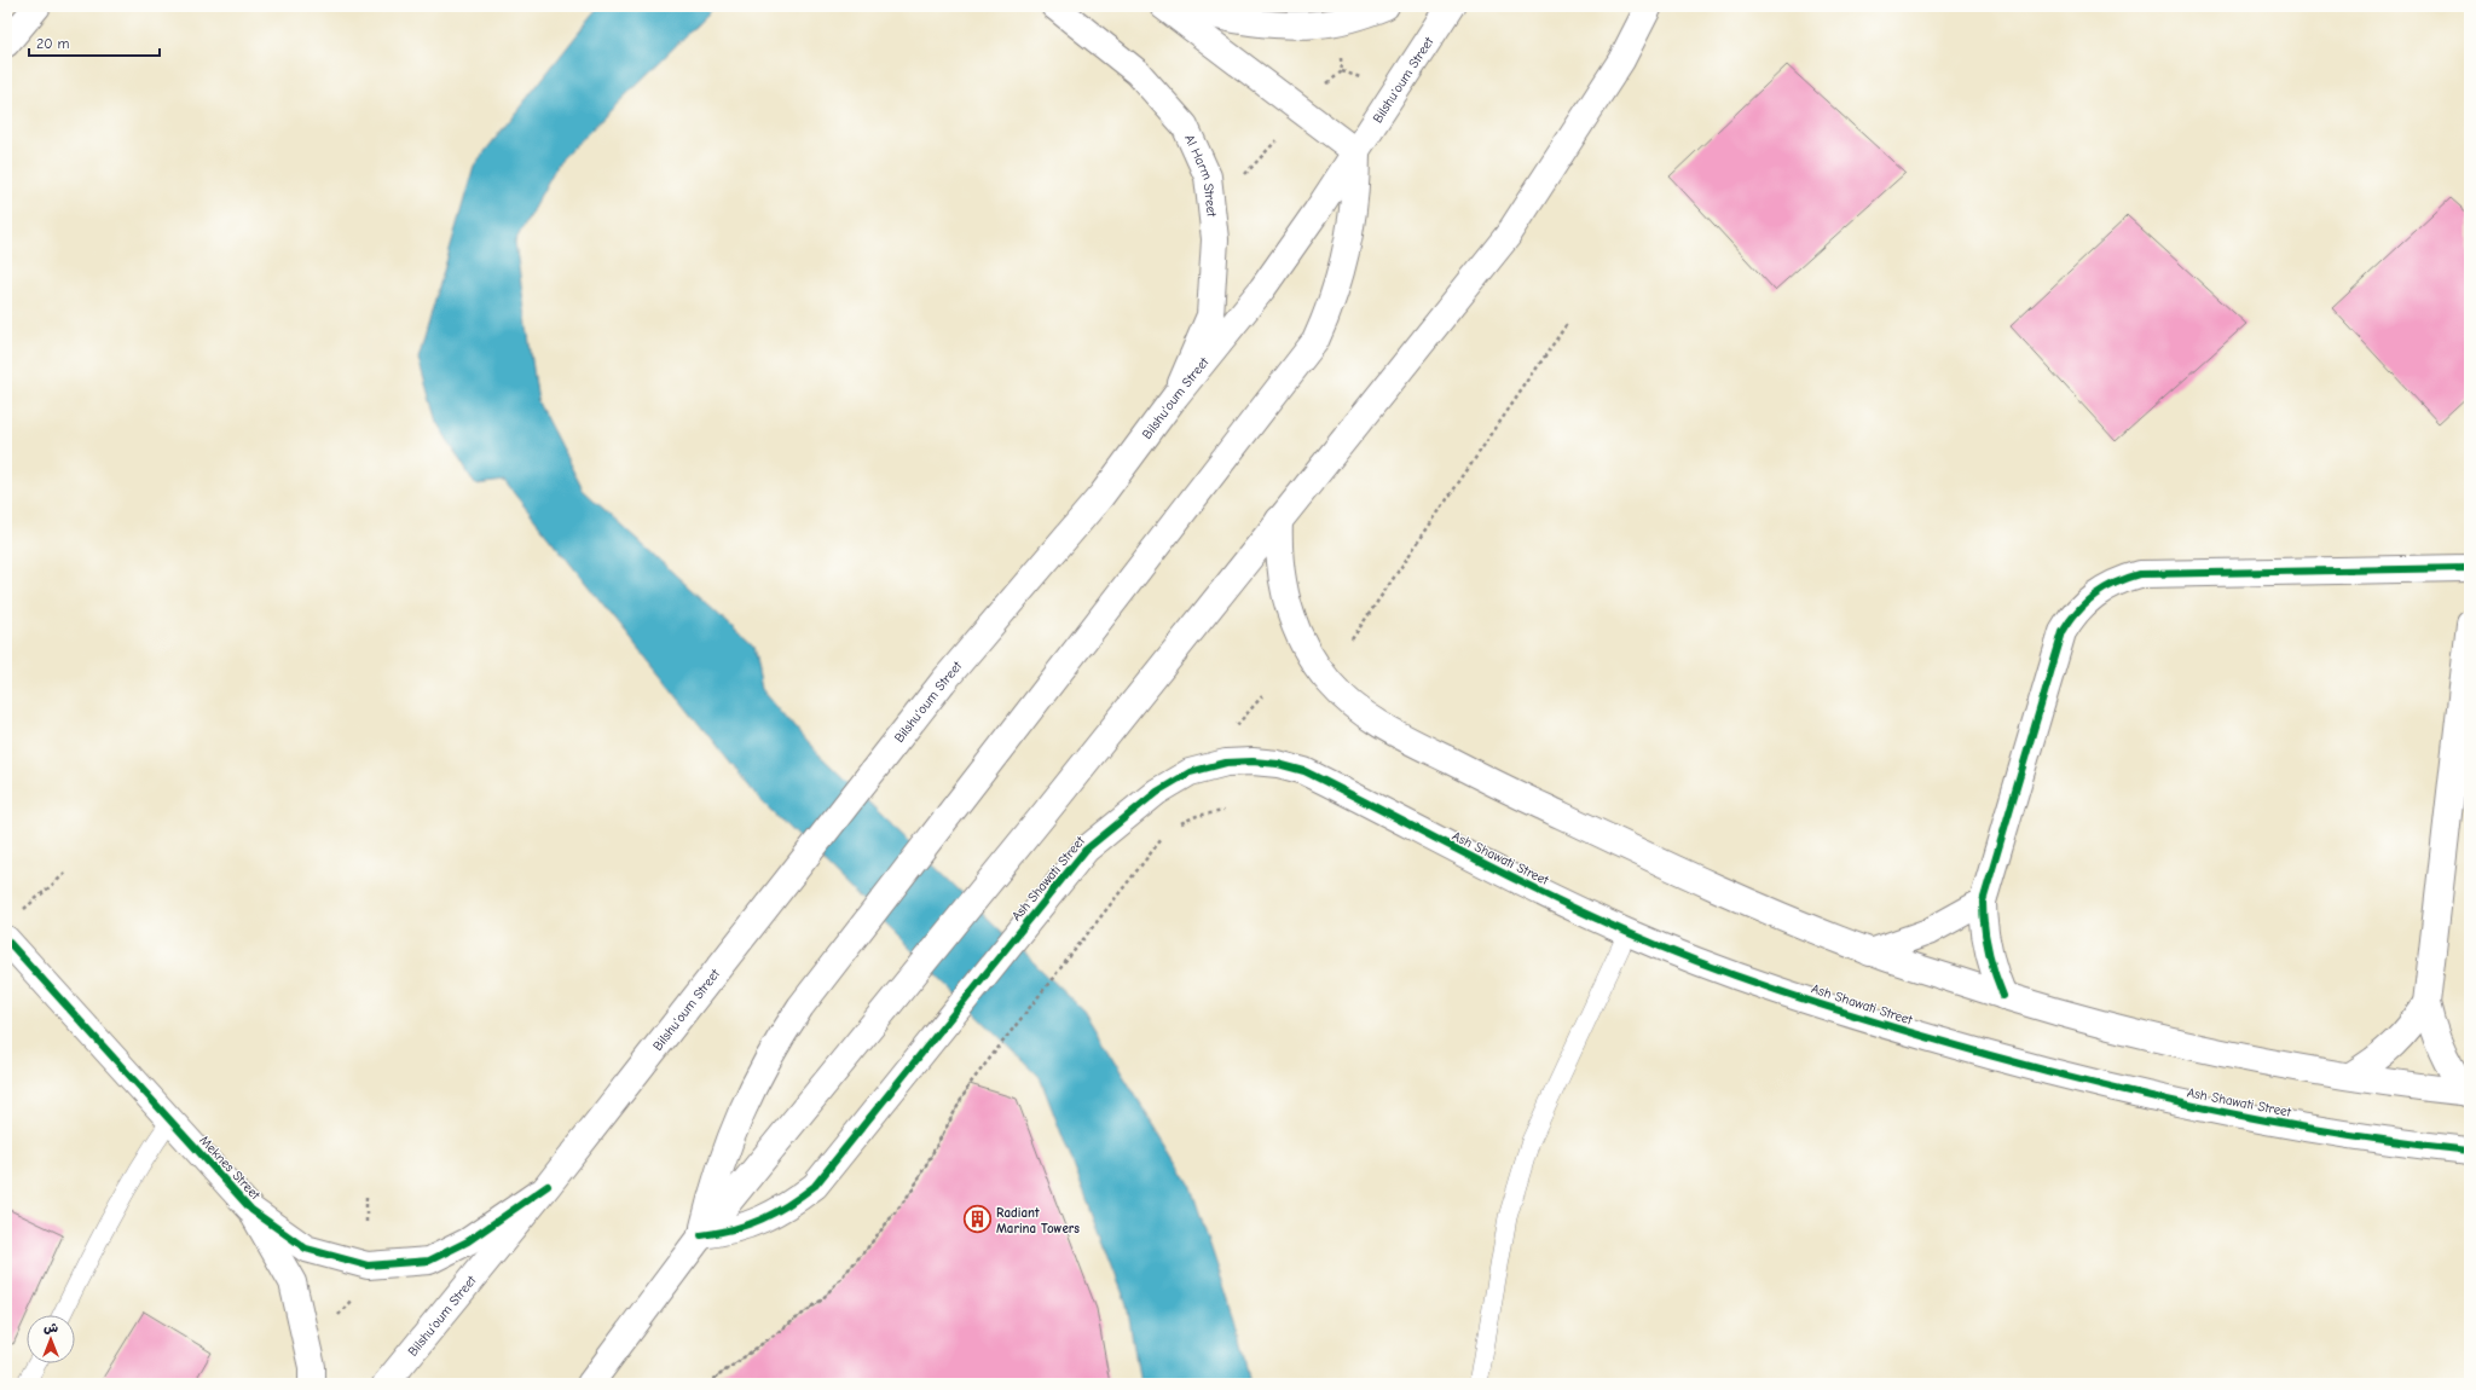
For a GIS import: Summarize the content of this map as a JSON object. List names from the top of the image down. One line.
{"streets":{"street":["Bilshu'oum Street","Al Harm Street","Ash Shawati Street","Meknes Street"]},"crossings":[["Bilshu'oum Street","Al Harm Street"],["Bilshu'oum Street","Meknes Street"]],"places":{"building":["Radiant Marina Towers"]},"scale_bar":"20 m","north":"top"}
